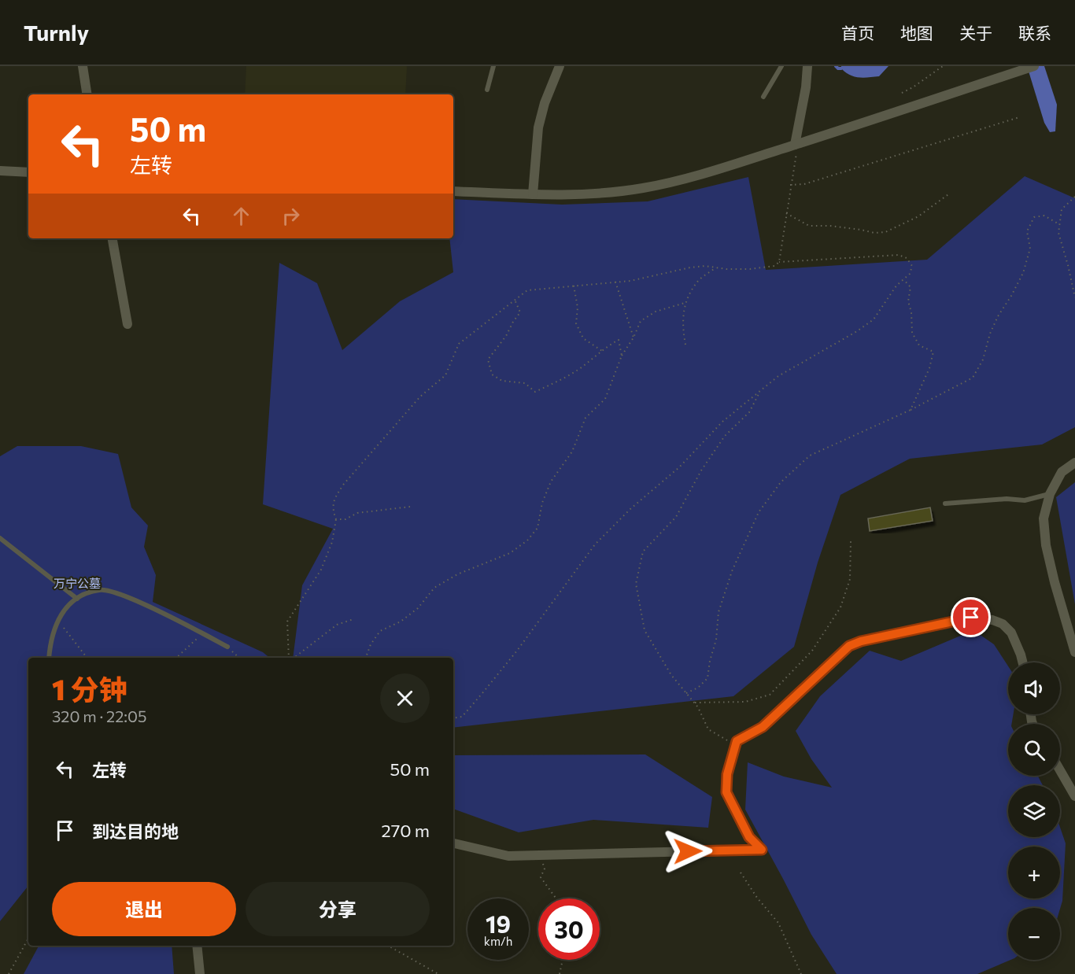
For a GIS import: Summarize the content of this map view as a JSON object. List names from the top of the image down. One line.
{"parks":["万宁公墓"],"page":{"header":"Turnly","nav":["首页","地图","关于","联系"],"turn":["50 m","左转"],"heading":["1 分钟","320 m · 22:05"],"map_buttons":["+","−"],"list":[{"name":"左转","value":"50 m"},{"name":"到达目的地","value":"270 m"}],"buttons":["退出","分享"],"speed":"19 km/h","limit":"30"}}
